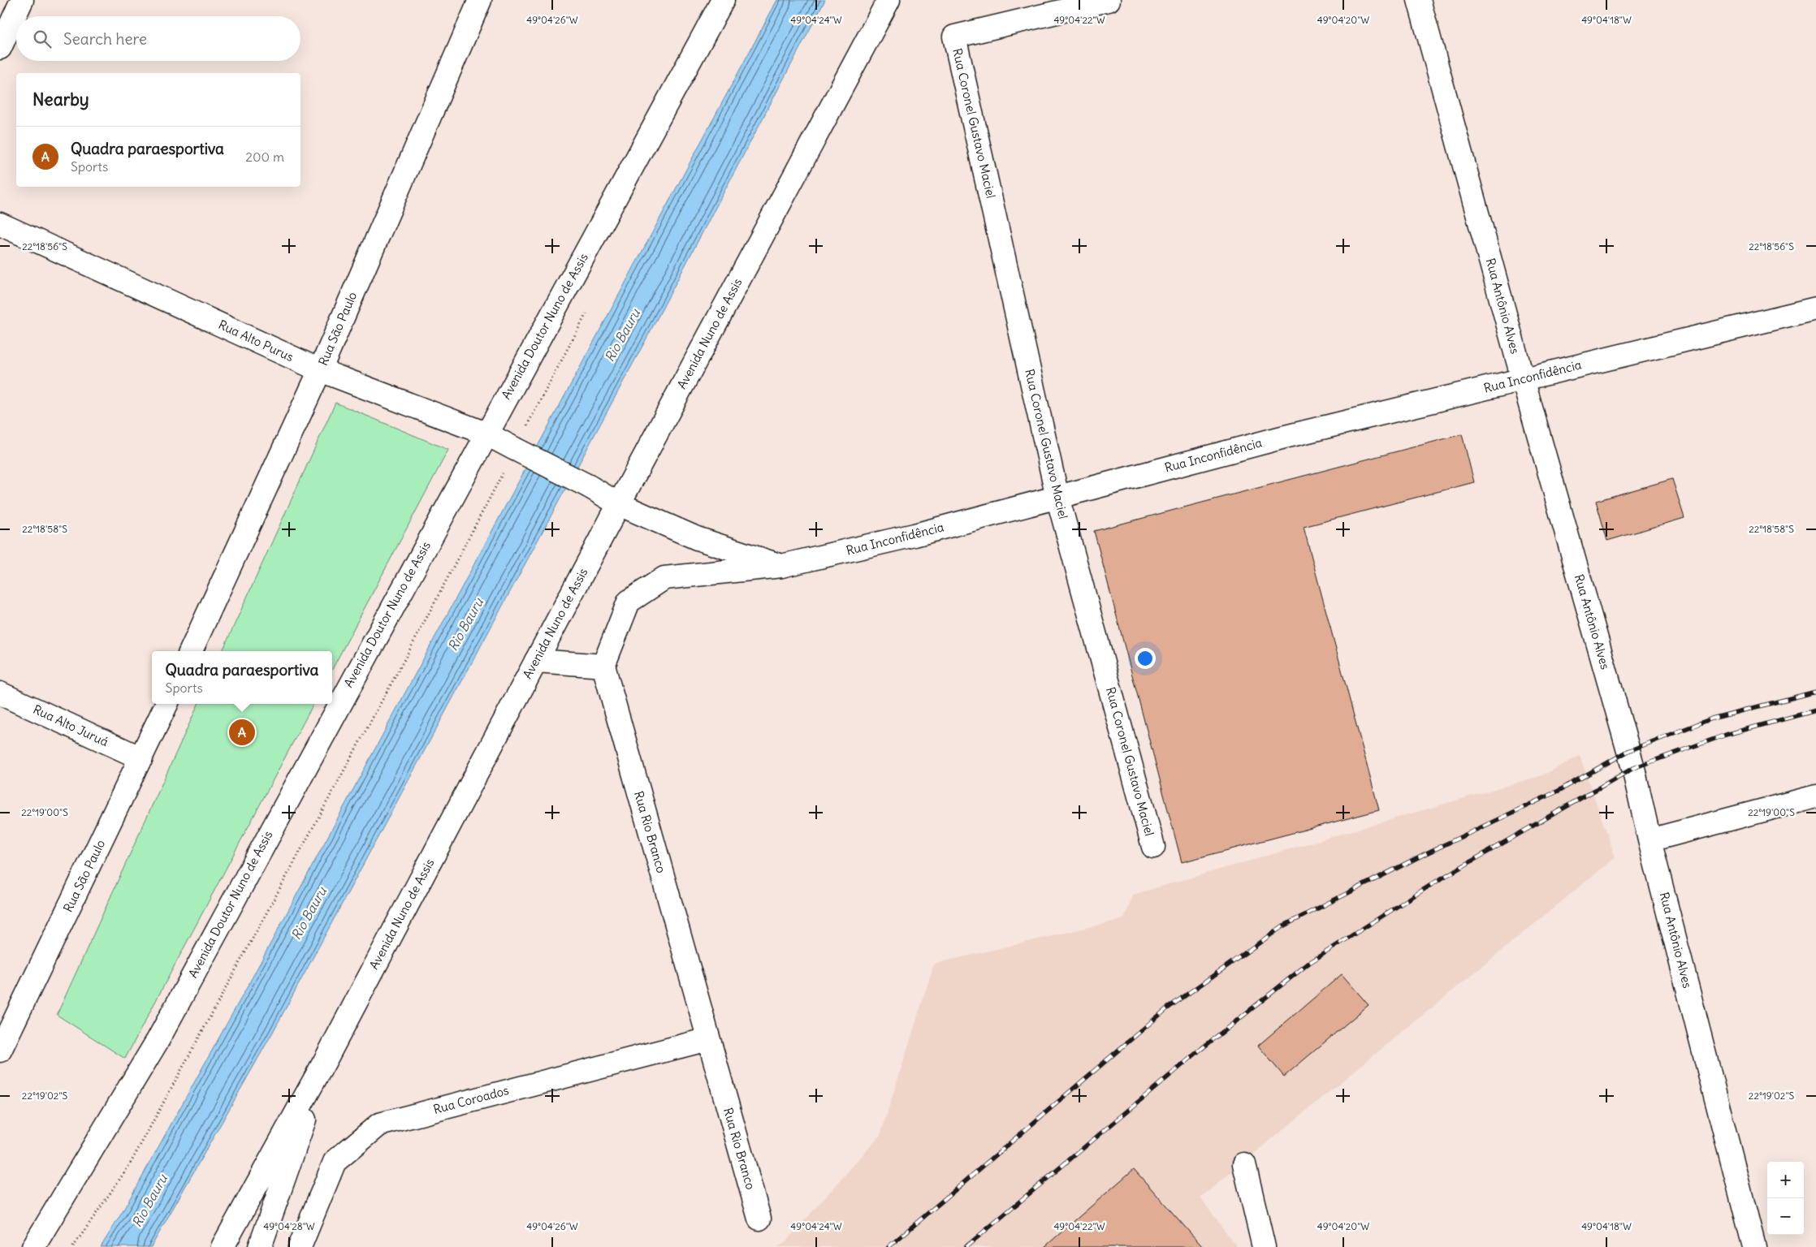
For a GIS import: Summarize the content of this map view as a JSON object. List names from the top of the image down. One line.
{"streets":{"street":["Rua Coronel Gustavo Maciel","Rua Antônio Alves","Avenida Doutor Nuno de Assis","Rua São Paulo","Avenida Nuno de Assis","Rua Alto Purus","Rua Inconfidência","Rua Alto Juruá","Rua Rio Branco","Rua Coroados"]},"crossings":[["Rua Coronel Gustavo Maciel","Rua Inconfidência"],["Rua Antônio Alves","Rua Inconfidência"],["Avenida Doutor Nuno de Assis","Rua Alto Purus"],["Rua São Paulo","Rua Alto Purus"],["Rua São Paulo","Rua Alto Juruá"],["Avenida Nuno de Assis","Rua Alto Purus"],["Rua Rio Branco","Rua Coroados"]],"water":["Rio Bauru"],"page":{"search":"Search here","heading":"Nearby","list":[{"mark":"A","name":"Quadra paraesportiva","note":"Sports","value":"200 m"}],"popup":["Quadra paraesportiva","Sports"],"pins":"A","map_buttons":["+","−"]},"coordinates":["49°04'26\"W","49°04'24\"W","49°04'22\"W","49°04'20\"W","49°04'18\"W","22°18'56\"S","22°18'58\"S","22°19'00\"S","22°19'02\"S","49°04'28\"W"]}
